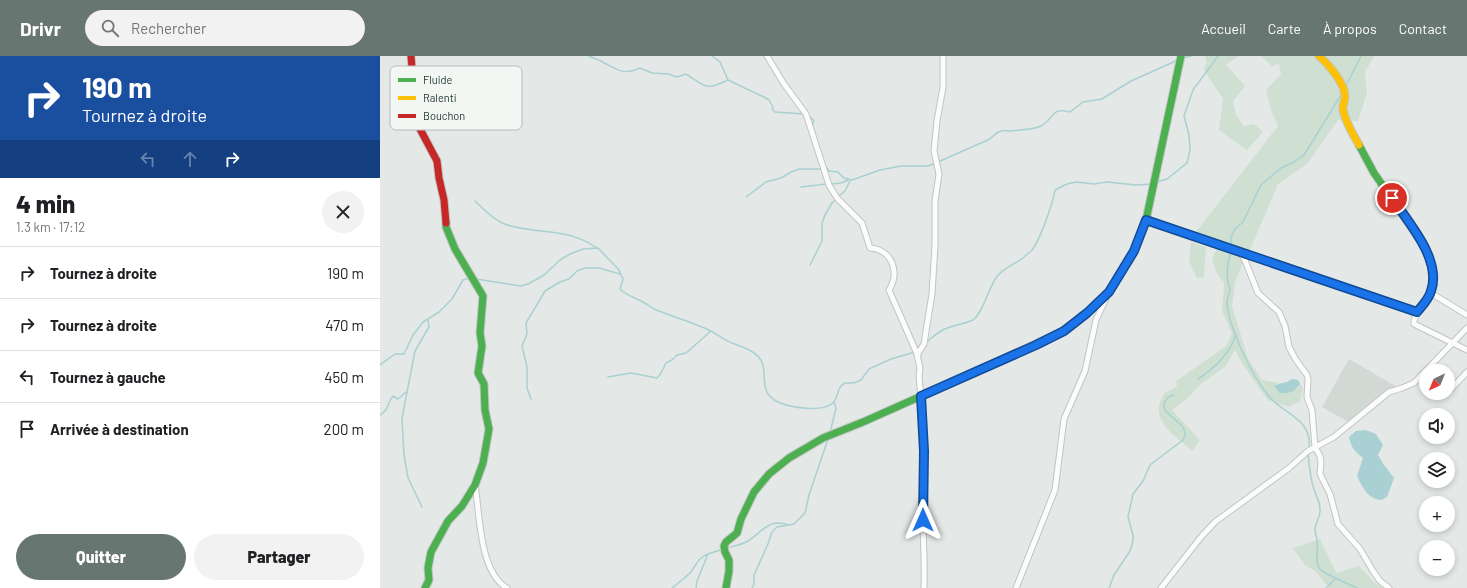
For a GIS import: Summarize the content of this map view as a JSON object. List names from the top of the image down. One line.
{"legend":["Fluide","Ralenti","Bouchon"],"north":"bottom left","page":{"header":"Drivr","search":"Rechercher","nav":["Accueil","Carte","À propos","Contact"],"turn":["190 m","Tournez à droite"],"heading":["4 min","1.3 km · 17:12"],"list":[{"name":"Tournez à droite","value":"190 m"},{"name":"Tournez à droite","value":"470 m"},{"name":"Tournez à gauche","value":"450 m"},{"name":"Arrivée à destination","value":"200 m"}],"map_buttons":["+","−"],"buttons":["Quitter","Partager"]}}
